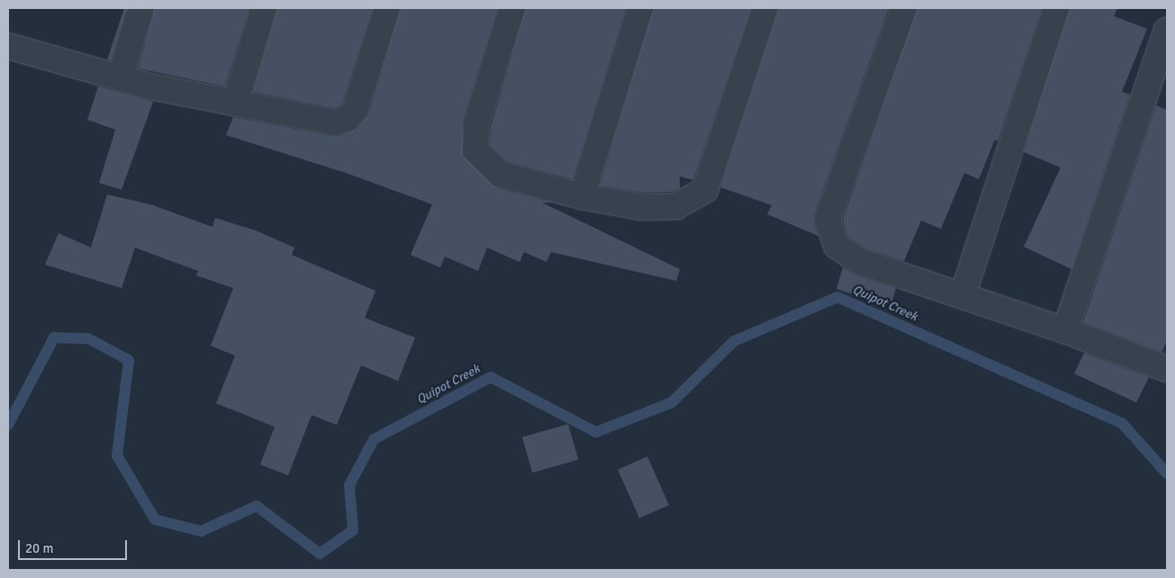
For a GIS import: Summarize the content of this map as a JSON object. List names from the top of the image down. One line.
{"water":["Quipot Creek"],"scale_bar":"20 m"}
